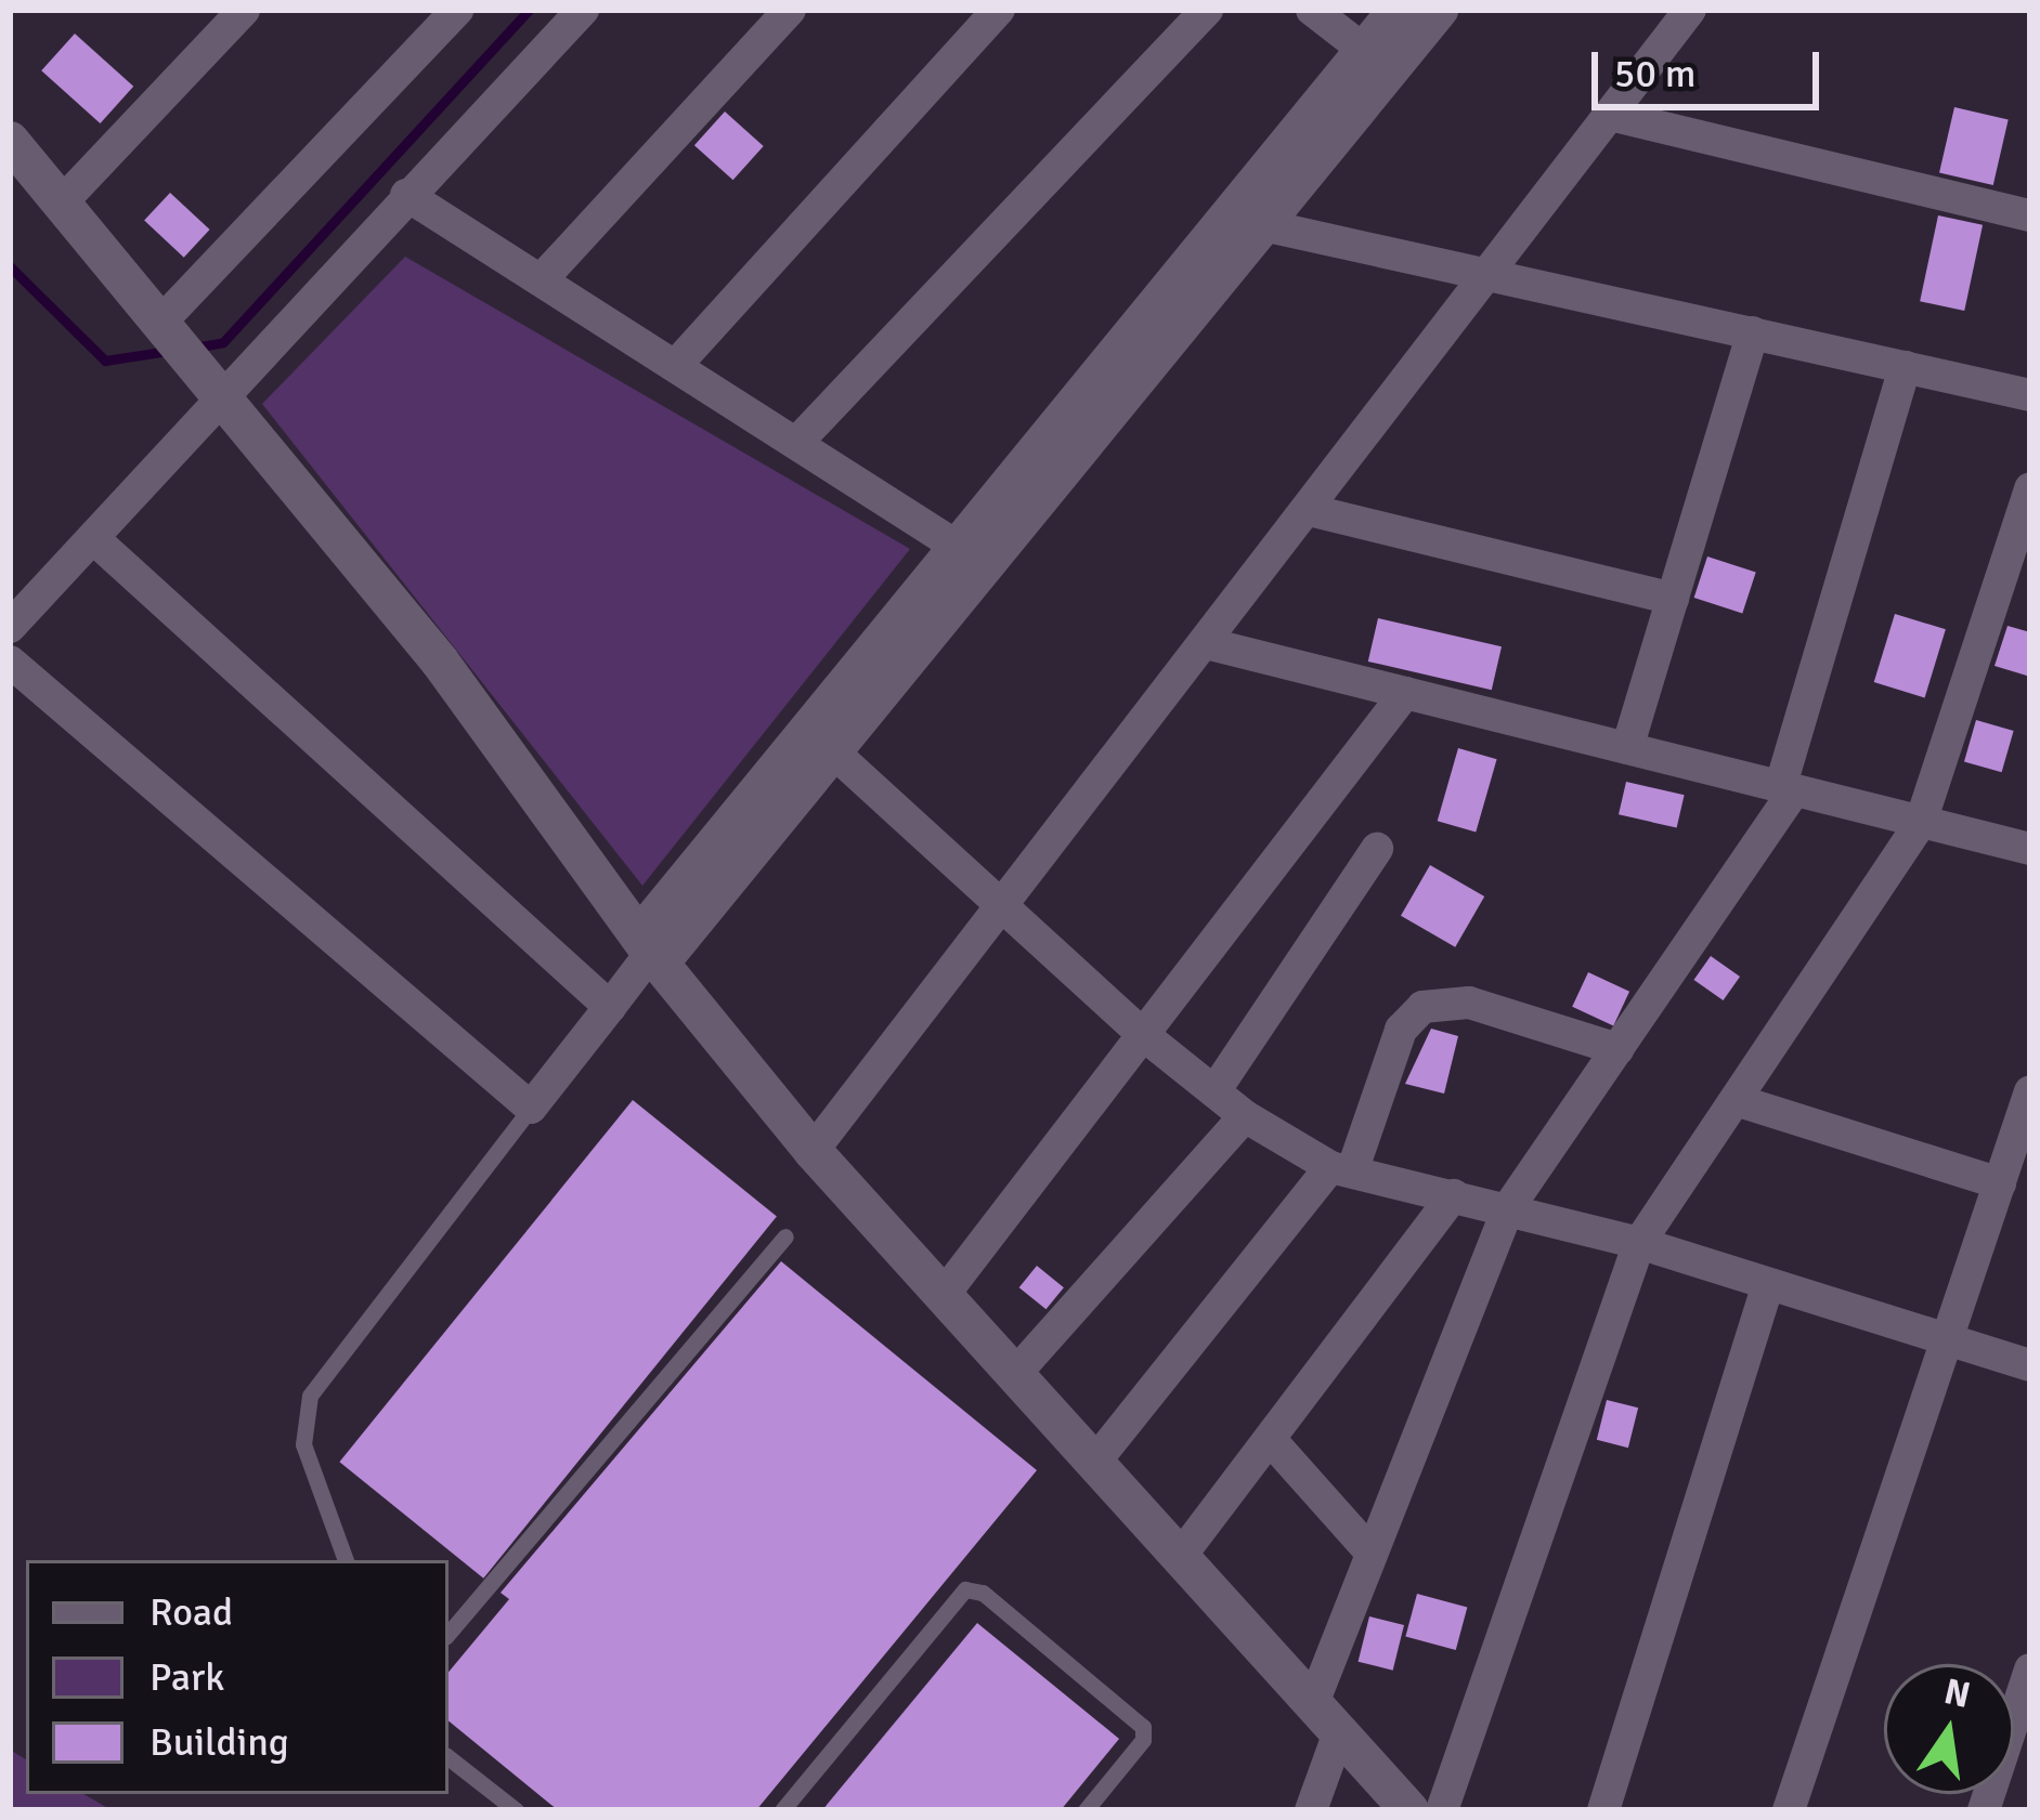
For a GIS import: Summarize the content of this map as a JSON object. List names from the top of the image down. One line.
{"legend":["Road","Park","Building"],"scale_bar":"50 m","north":"top"}
